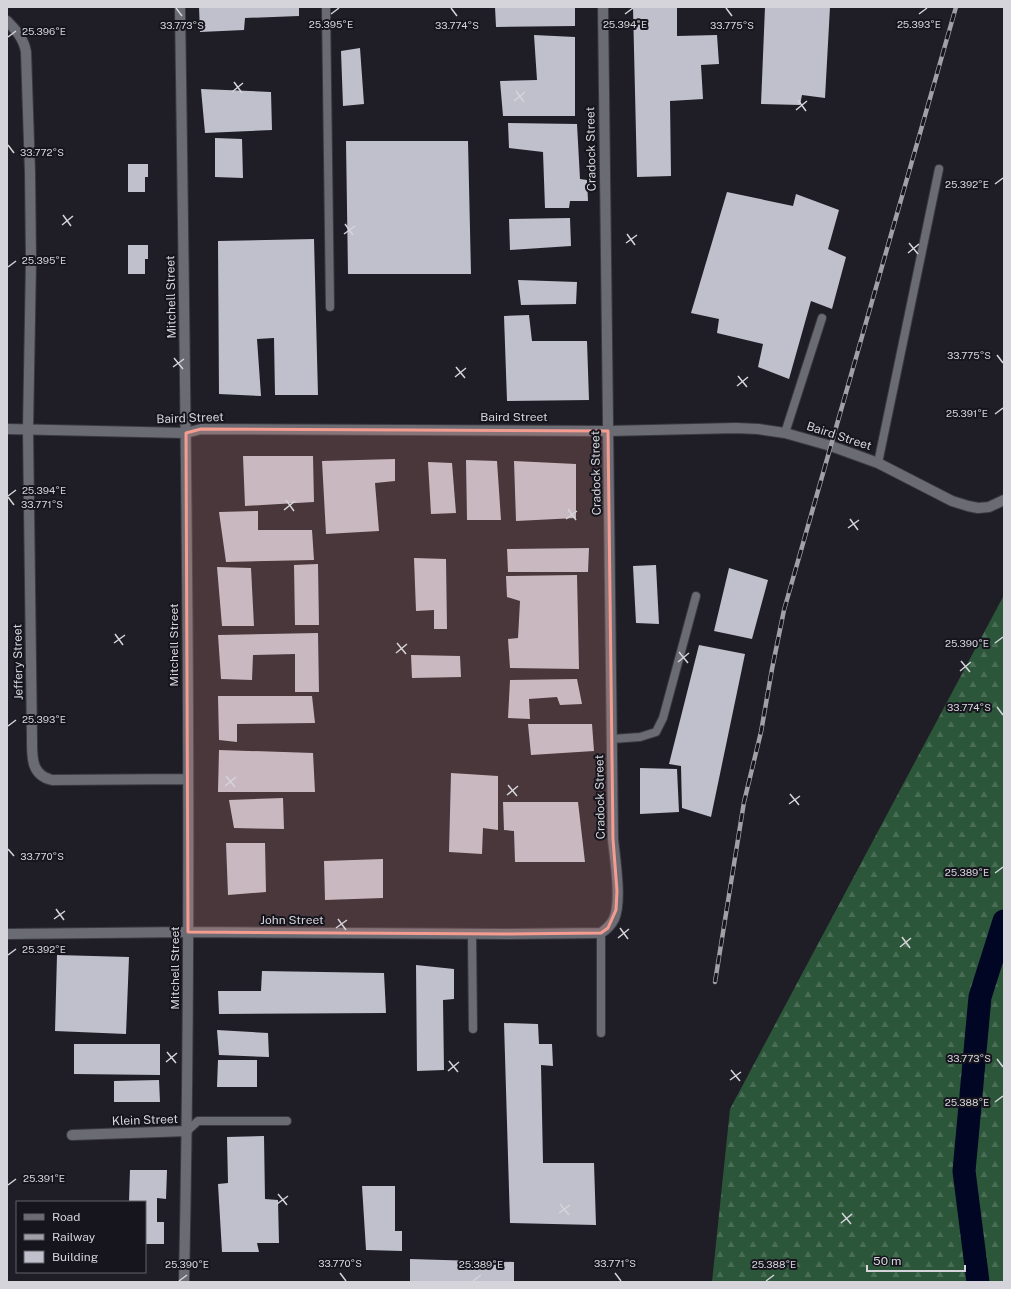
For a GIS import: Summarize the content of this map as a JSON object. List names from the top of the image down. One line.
{"streets":{"street":["Cradock Street","Mitchell Street","Baird Street","Jeffery Street","John Street","Klein Street"]},"crossings":[["Cradock Street","Baird Street"],["Cradock Street","John Street"],["Mitchell Street","Baird Street"],["Mitchell Street","Jeffery Street"],["Mitchell Street","John Street"],["Mitchell Street","Klein Street"],["Baird Street","Jeffery Street"]],"legend":["Road","Railway","Building"],"scale_bar":"50 m","coordinates":["25.393°E","25.395°E","25.394°E","33.773°S","33.774°S","33.775°S","25.396°E","33.772°S","25.392°E","25.391°E","33.771°S","25.390°E","33.770°S","25.389°E","25.388°E"]}
